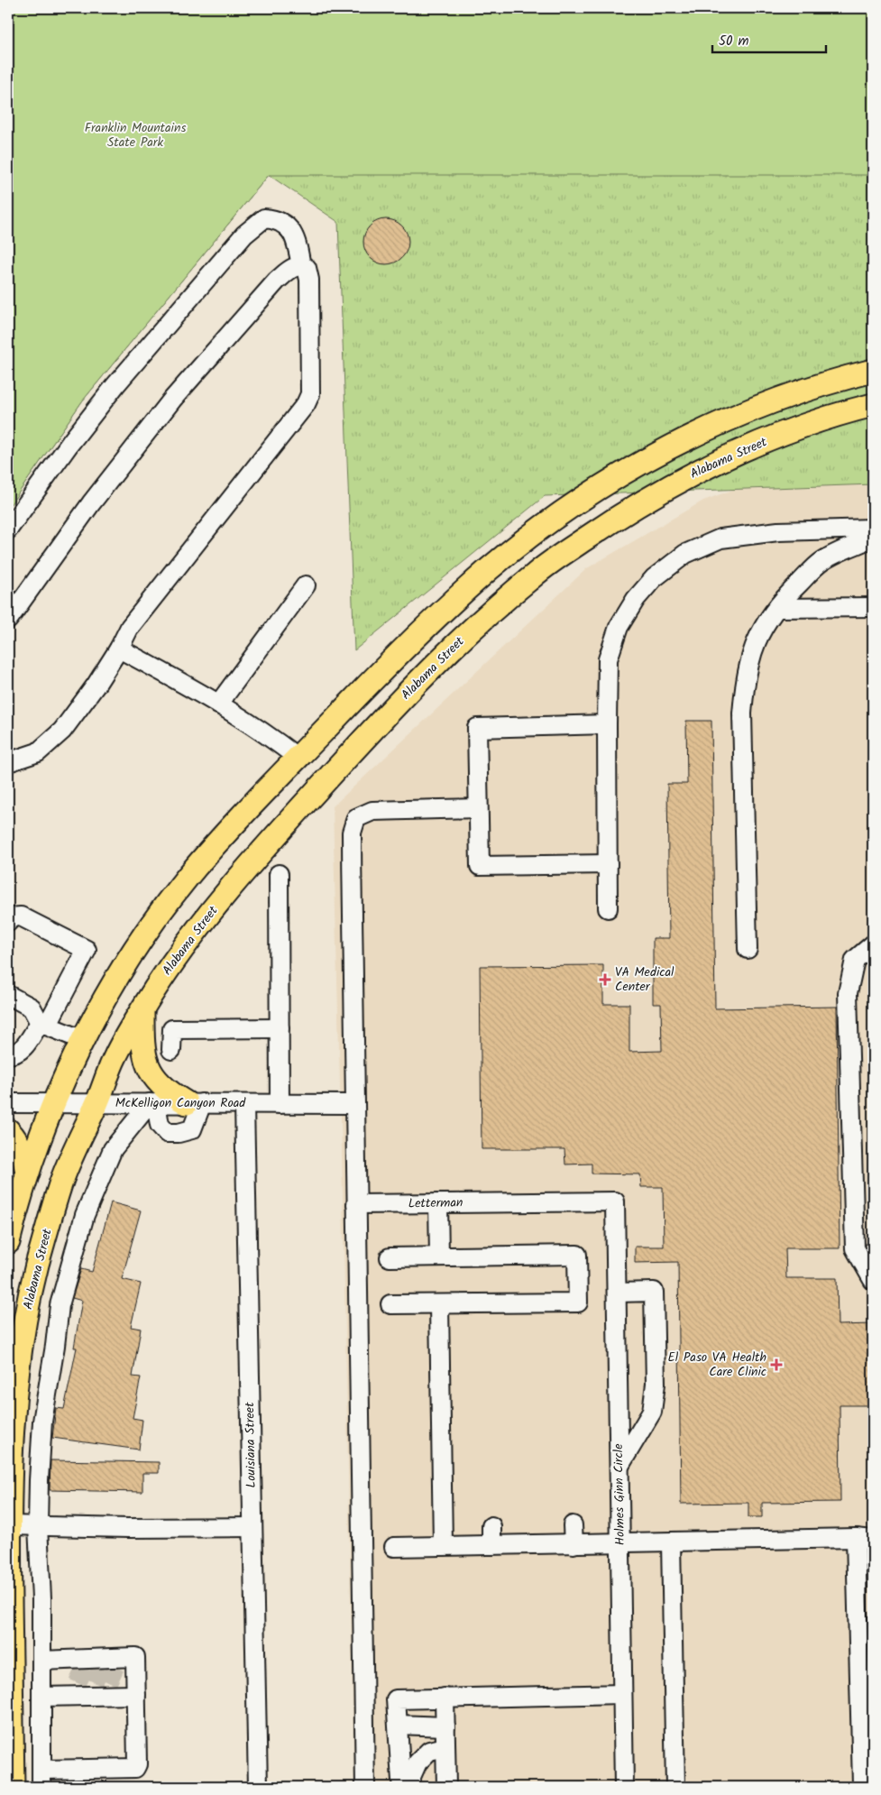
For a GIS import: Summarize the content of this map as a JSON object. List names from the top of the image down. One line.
{"streets":{"main road":["Alabama Street"],"street":["McKelligon Canyon Road","Letterman","Louisiana Street","Holmes Ginn Circle"]},"crossings":[["Alabama Street","McKelligon Canyon Road"],["McKelligon Canyon Road","Louisiana Street"],["Letterman","Holmes Ginn Circle"]],"parks":["Franklin Mountains State Park"],"places":{"health":["VA Medical Center","El Paso VA Health Care Clinic"]},"scale_bar":"50 m"}
